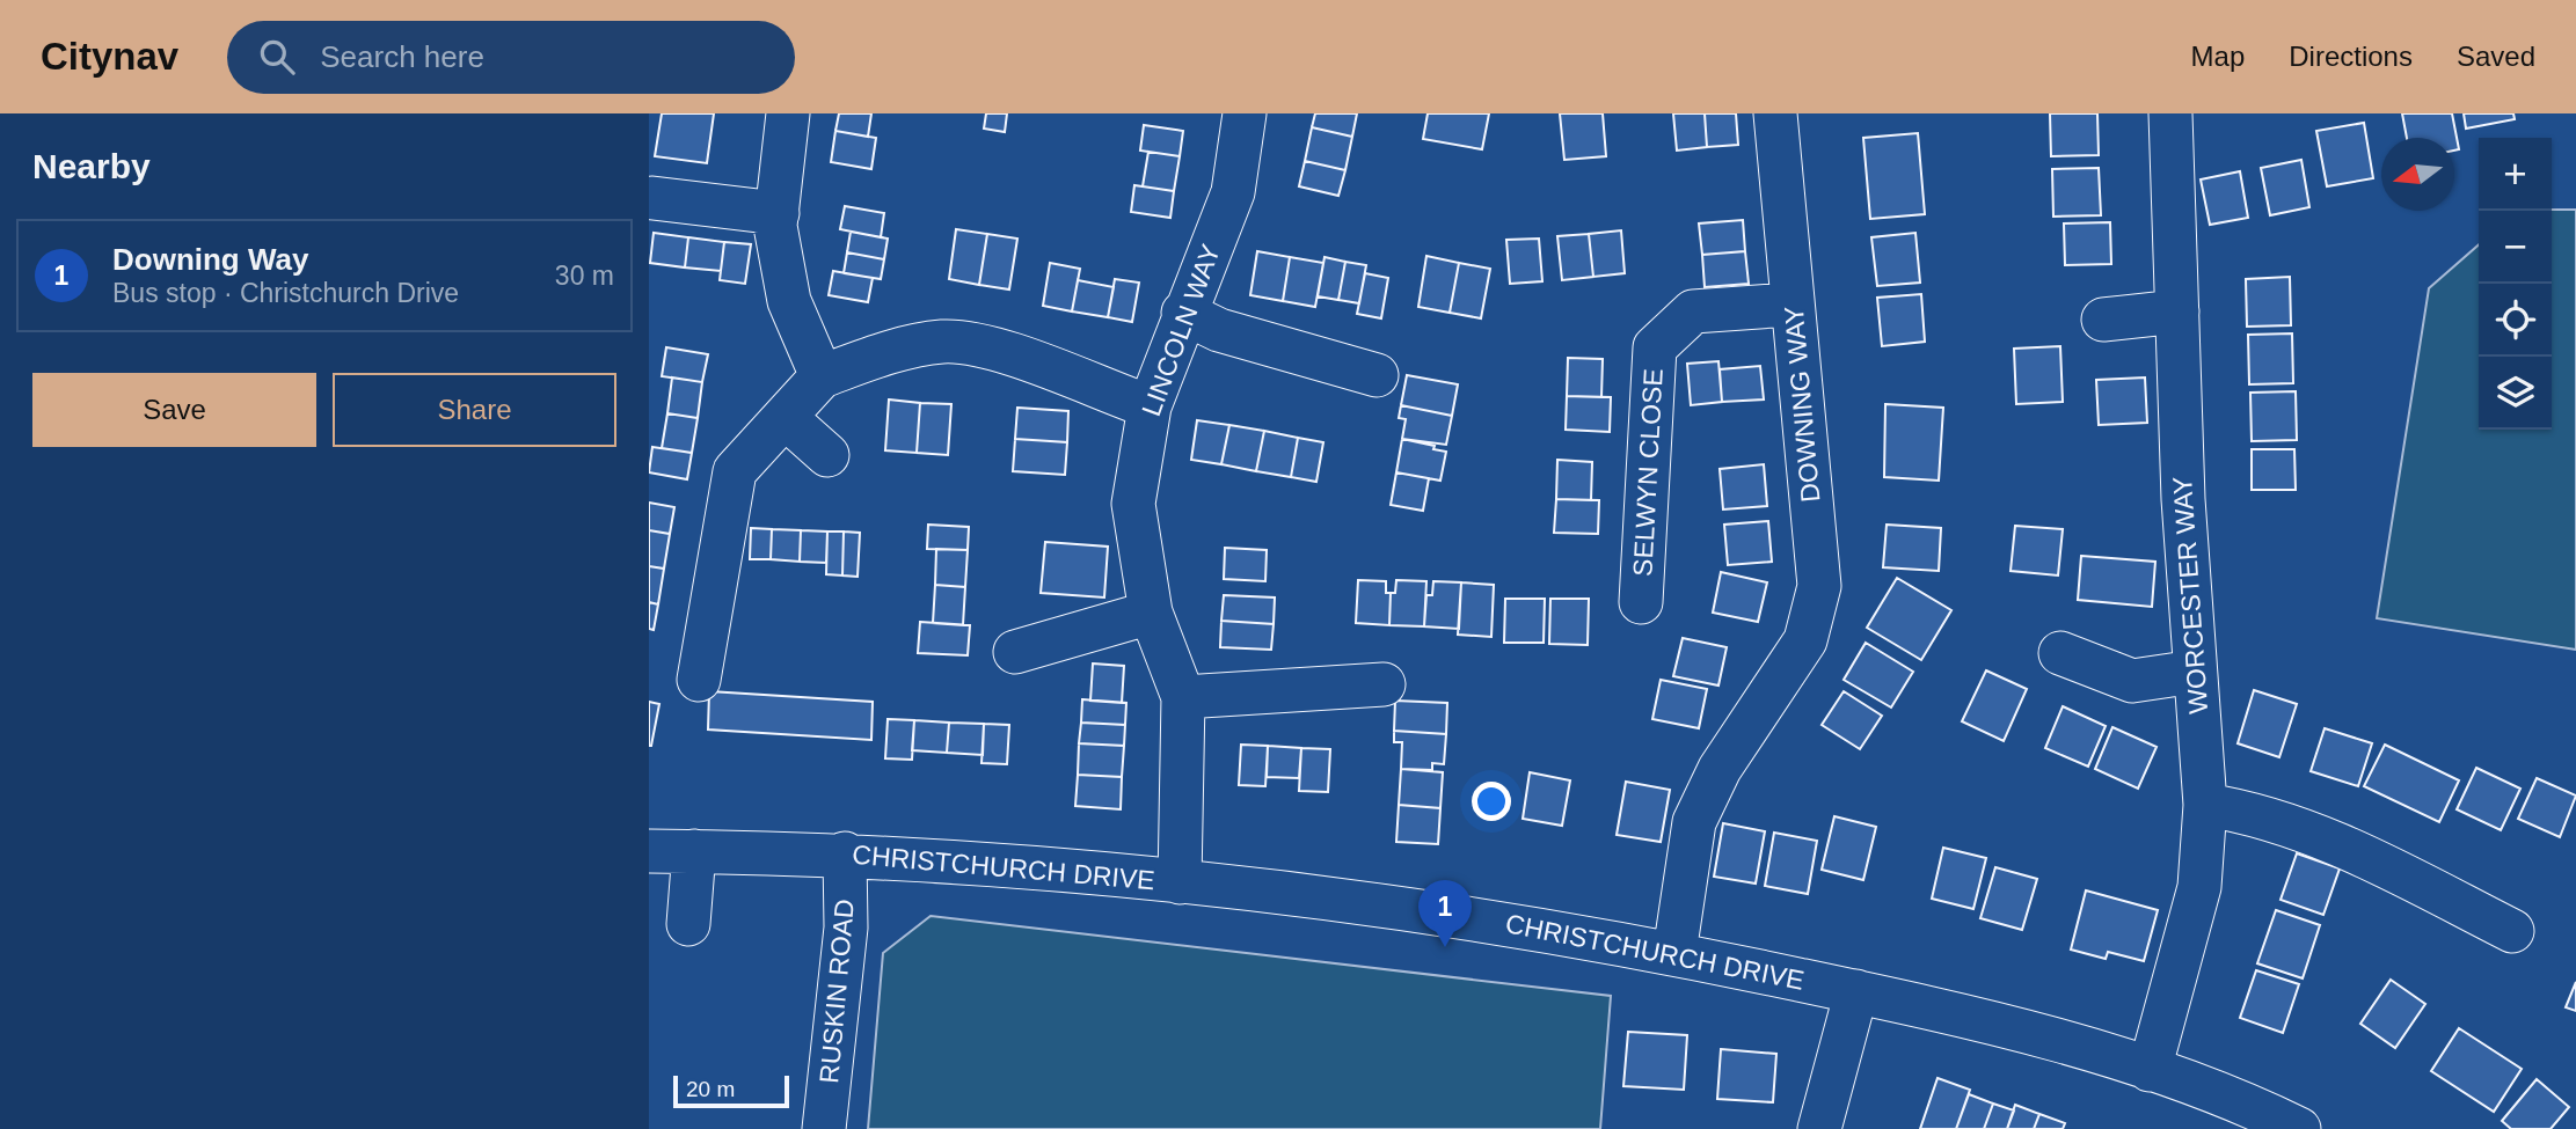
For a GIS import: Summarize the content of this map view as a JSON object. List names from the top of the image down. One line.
{"streets":{"street":["LINCOLN WAY","DOWNING WAY","SELWYN CLOSE","WORCESTER WAY","CHRISTCHURCH DRIVE","RUSKIN ROAD"]},"crossings":[["LINCOLN WAY","CHRISTCHURCH DRIVE"],["DOWNING WAY","SELWYN CLOSE"],["DOWNING WAY","CHRISTCHURCH DRIVE"],["WORCESTER WAY","CHRISTCHURCH DRIVE"],["CHRISTCHURCH DRIVE","RUSKIN ROAD"]],"scale_bar":"20 m","north":"left","page":{"header":"Citynav","search":"Search here","nav":["Map","Directions","Saved"],"heading":"Nearby","map_buttons":["+","−"],"list":[{"mark":"1","name":"Downing Way","note":"Bus stop · Christchurch Drive","value":"30 m"}],"buttons":["Save","Share"],"pins":"1","scale":"20 m"}}
